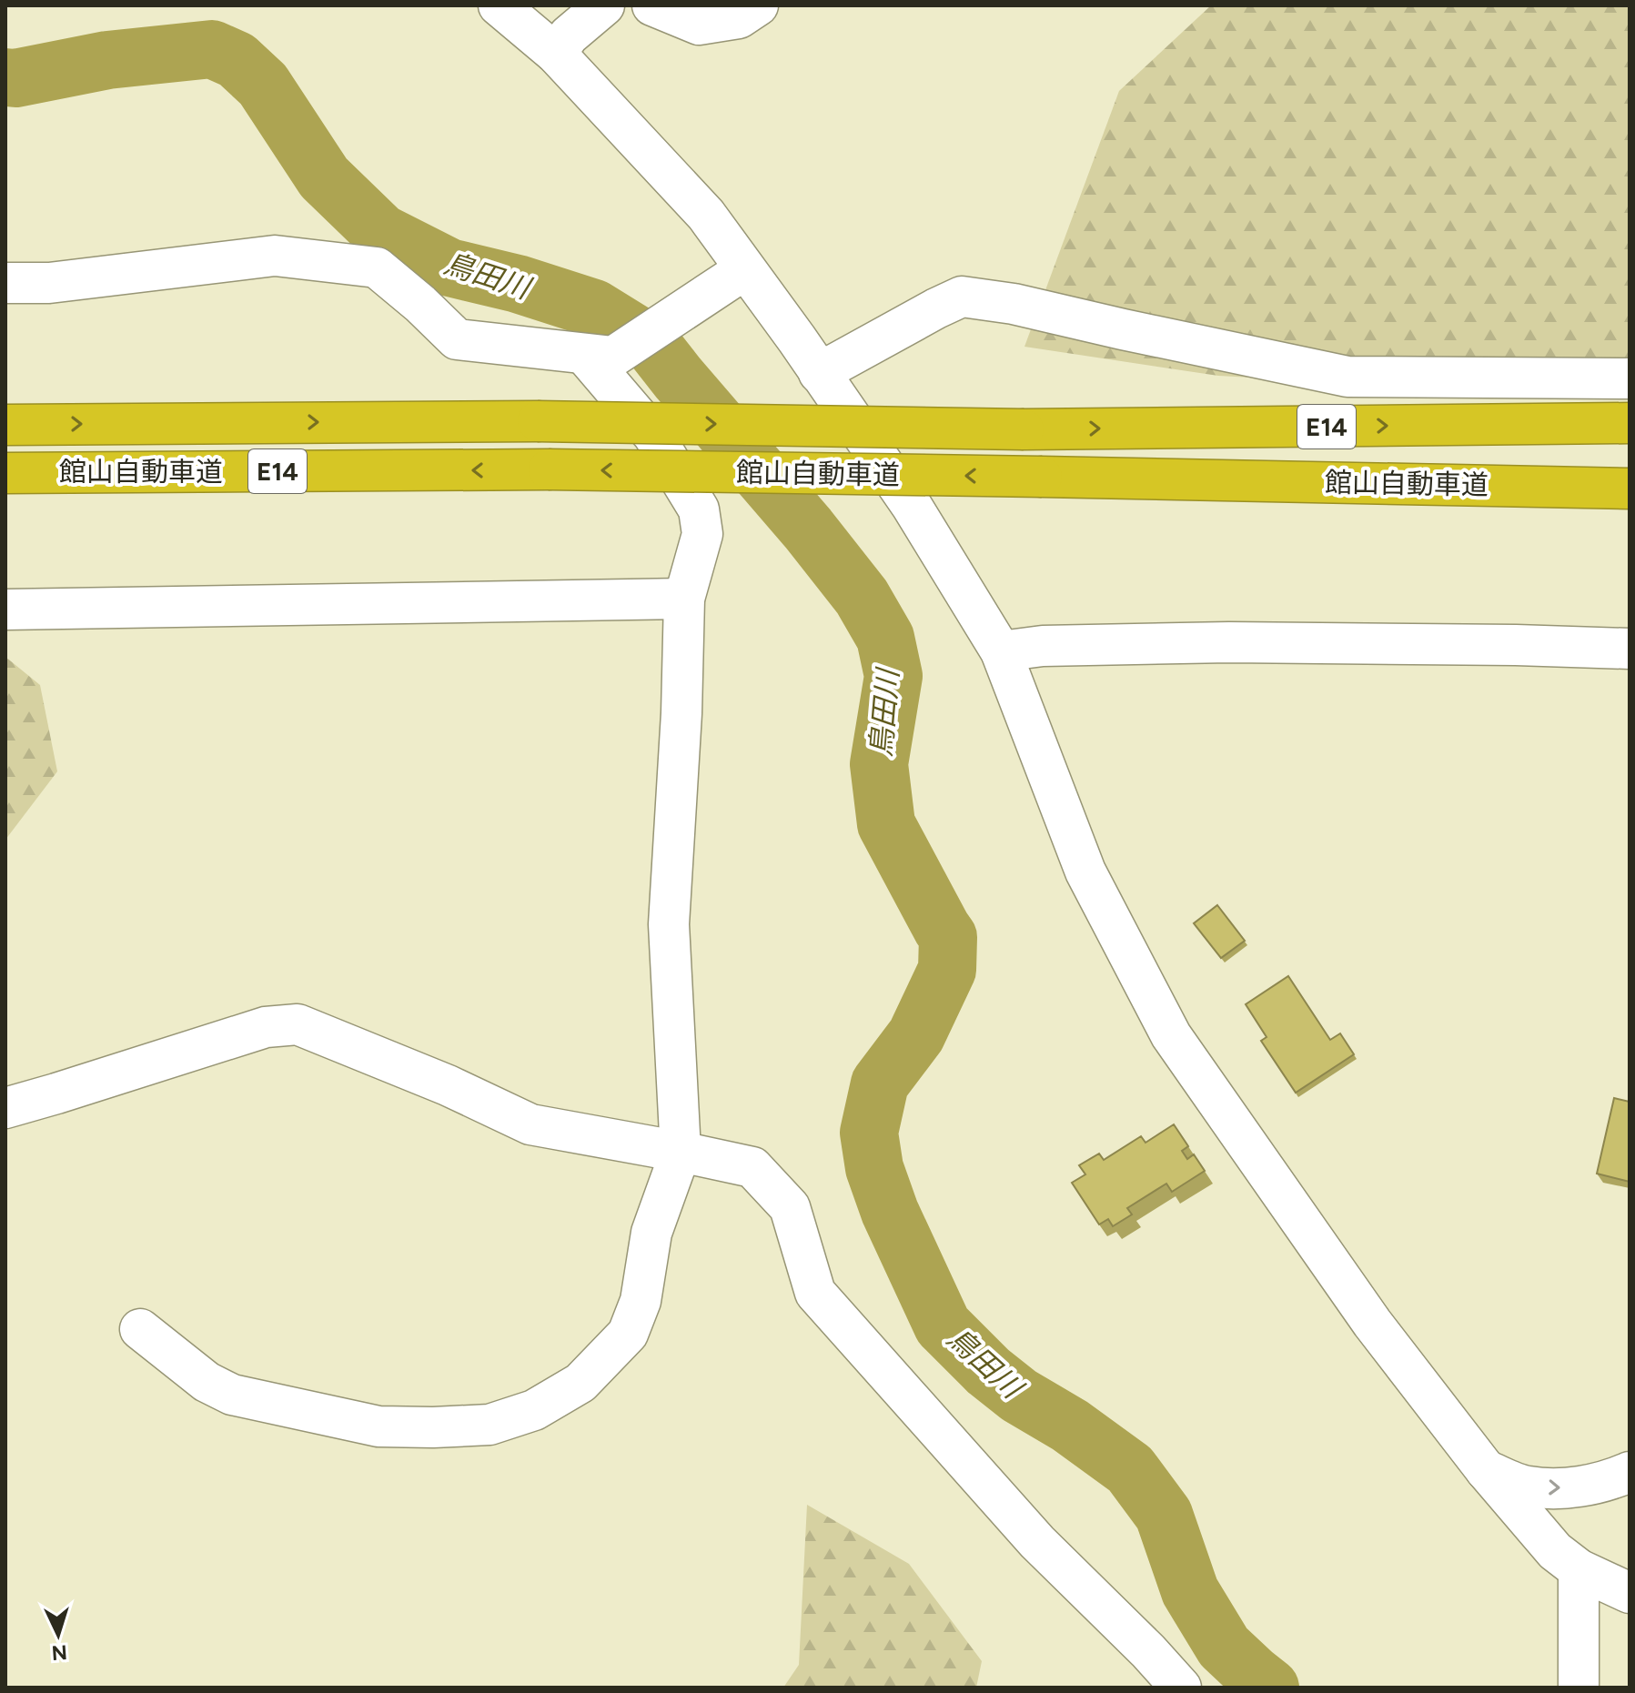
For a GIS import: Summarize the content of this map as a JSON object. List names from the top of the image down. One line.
{"streets":{"highway":["E14","館山自動車道"]},"water":["鳥田川"],"north":"bottom"}
